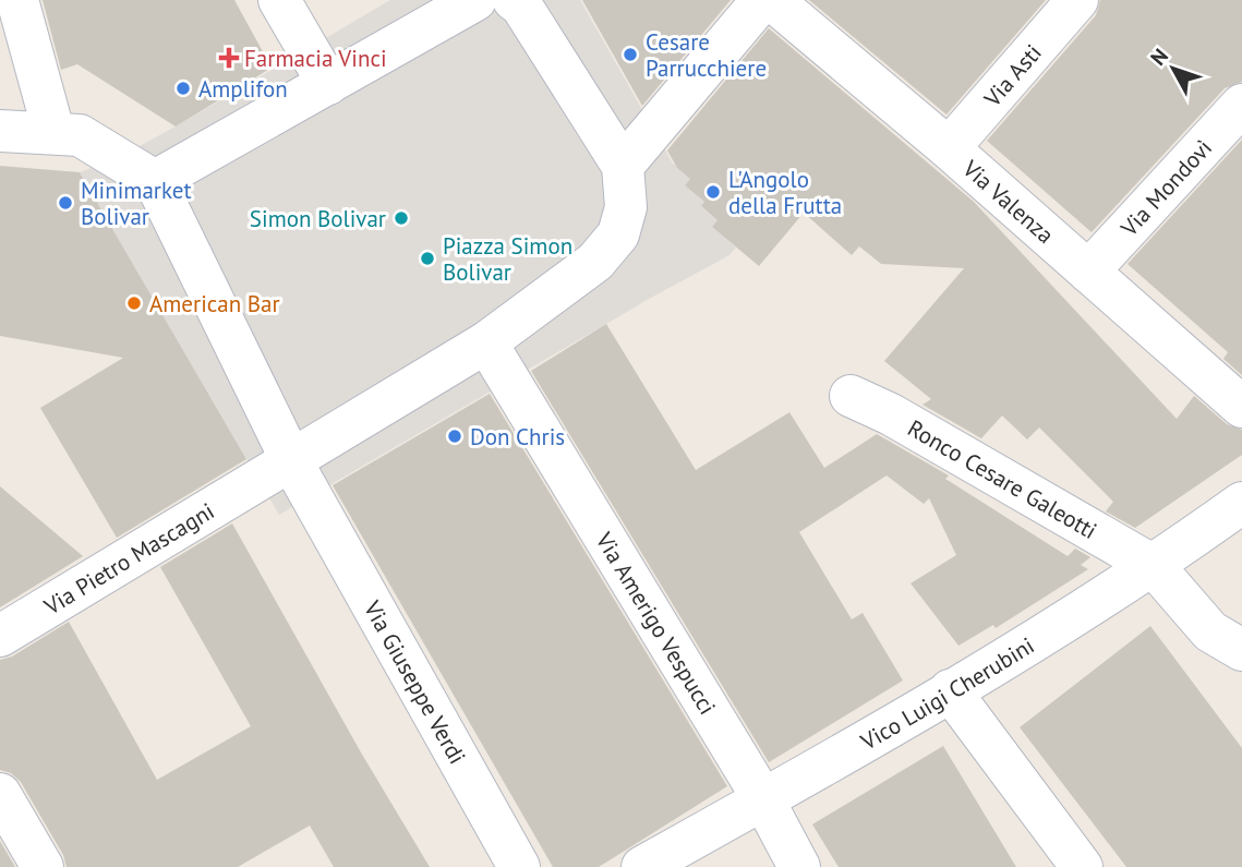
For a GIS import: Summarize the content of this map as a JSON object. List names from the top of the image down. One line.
{"streets":{"street":["Via Asti","Via Mondovì","Via Valenza","Ronco Cesare Galeotti","Via Pietro Mascagni","Via Amerigo Vespucci","Via Giuseppe Verdi","Vico Luigi Cherubini"]},"crossings":[["Via Asti","Via Valenza"],["Via Mondovì","Via Valenza"],["Ronco Cesare Galeotti","Vico Luigi Cherubini"],["Via Pietro Mascagni","Via Amerigo Vespucci"],["Via Pietro Mascagni","Via Giuseppe Verdi"],["Via Amerigo Vespucci","Vico Luigi Cherubini"]],"places":{"other":["Cesare Parrucchiere","Amplifon","L'Angolo della Frutta","Minimarket Bolivar","Simon Bolivar","Piazza Simon Bolivar","American Bar","Don Chris"],"health":["Farmacia Vinci"]},"north":"top left"}
